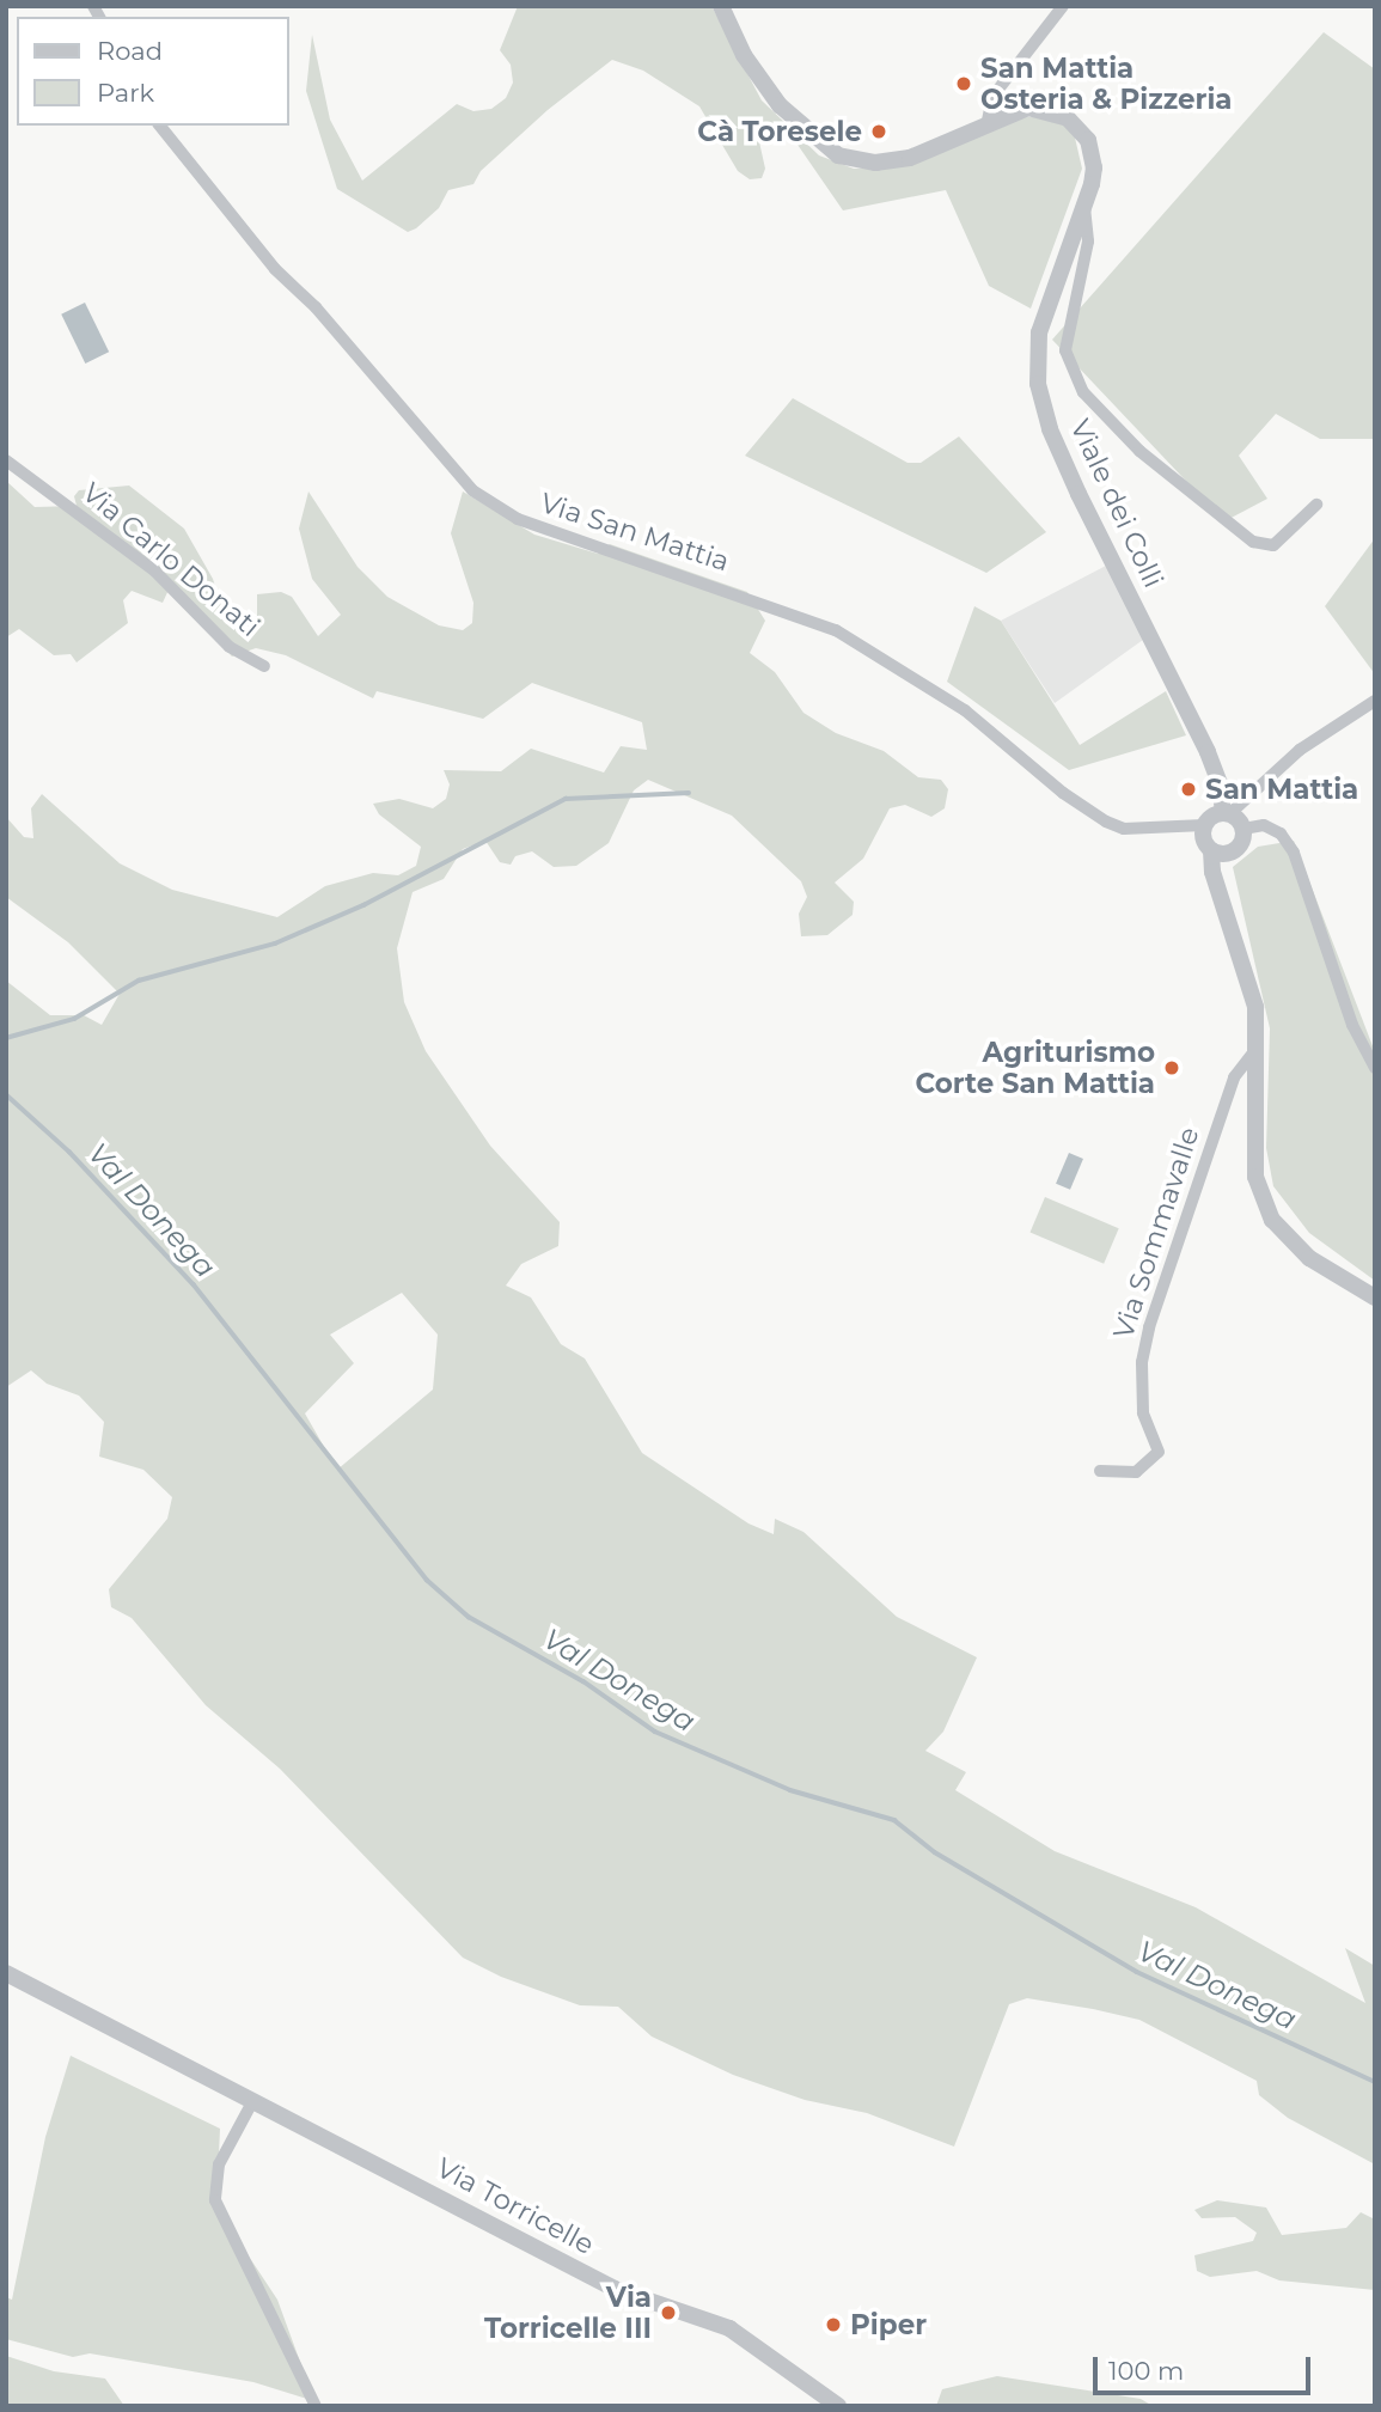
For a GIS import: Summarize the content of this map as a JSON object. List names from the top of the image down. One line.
{"streets":{"street":["Viale dei Colli","Via San Mattia","Via Carlo Donati","Via Sommavalle","Via Torricelle"]},"crossings":[["Viale dei Colli","Via San Mattia"]],"water":["Val Donega"],"places":["San Mattia Osteria & Pizzeria","Cà Toresele","San Mattia","Agriturismo Corte San Mattia","Via Torricelle III","Piper"],"legend":["Road","Park"],"scale_bar":"100 m"}
